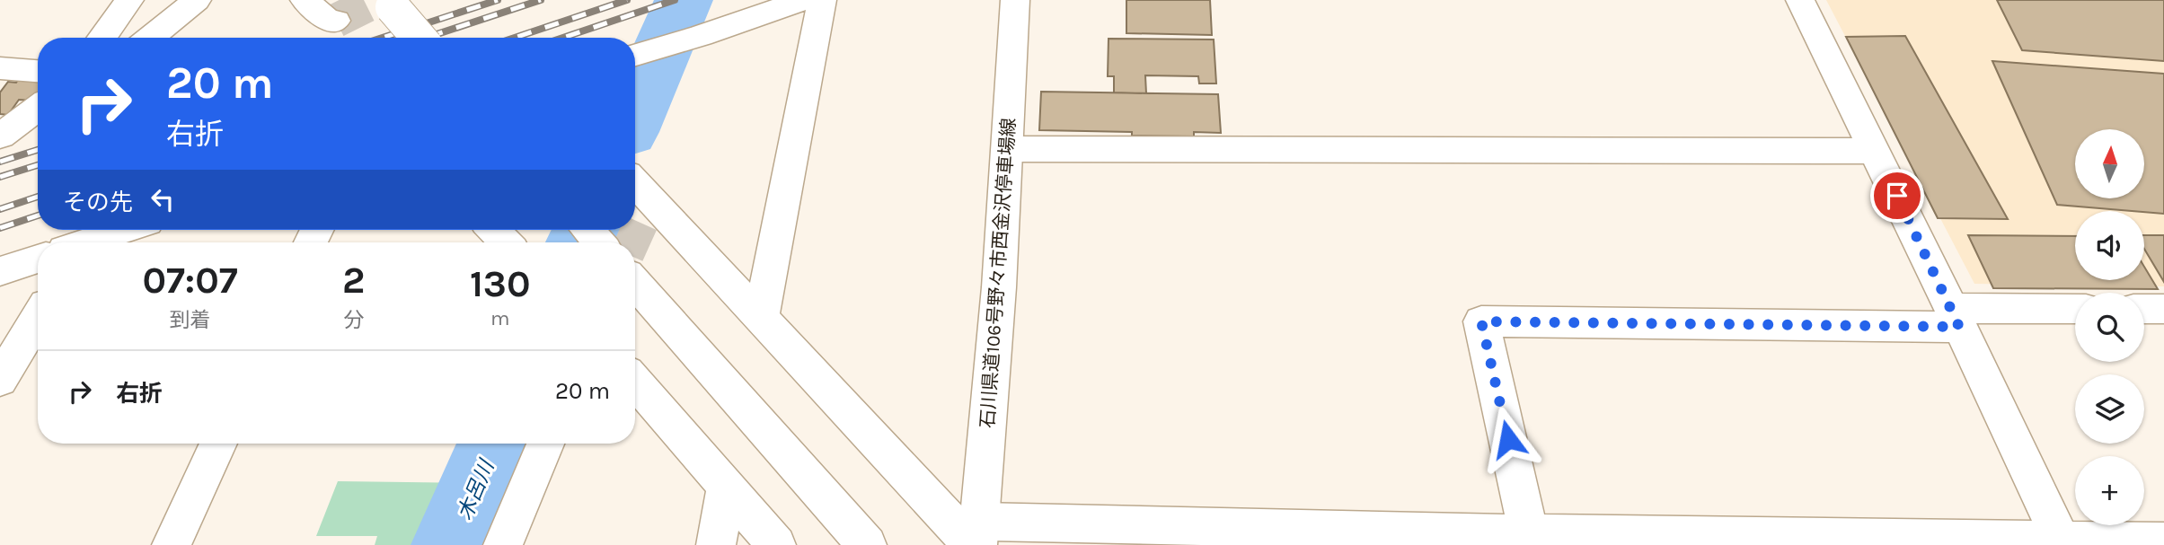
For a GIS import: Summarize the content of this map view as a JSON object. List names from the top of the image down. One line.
{"streets":{"street":["石川県道106号野々市西金沢停車場線"]},"water":["木呂川"],"north":"top","page":{"turn":["20 m","右折"],"map_buttons":"+","then":"その先","eta":["07:07","到着","2","分","130","m"],"list":[{"name":"右折","value":"20 m"}]}}
